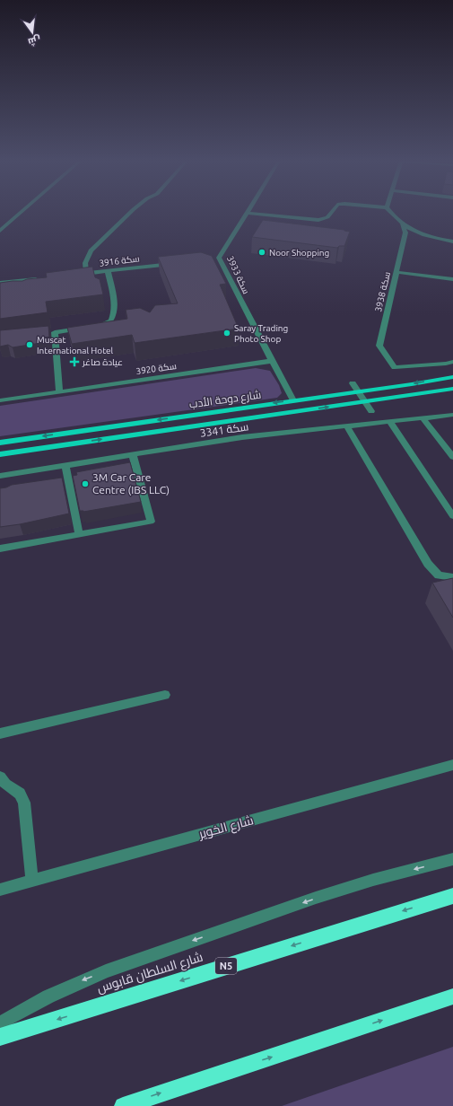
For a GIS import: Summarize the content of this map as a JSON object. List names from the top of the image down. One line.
{"streets":{"highway":["N5","شارع السلطان قابوس"],"main road":["شارع دوحة الأدب"],"street":["سكة 3916","سكة 3933","سكة 3938","سكة 3920","سكة 3341","شارع الخوير"]},"crossings":[["سكة 3933","سكة 3920"],["سكة 3933","شارع دوحة الأدب"]],"one_way":["شارع السلطان قابوس"],"places":{"other":["Noor Shopping","Saray Trading Photo Shop","Muscat International Hotel","3M Car Care Centre (IBS LLC)"],"health":["عيادة صاغر"]},"north":"bottom"}
